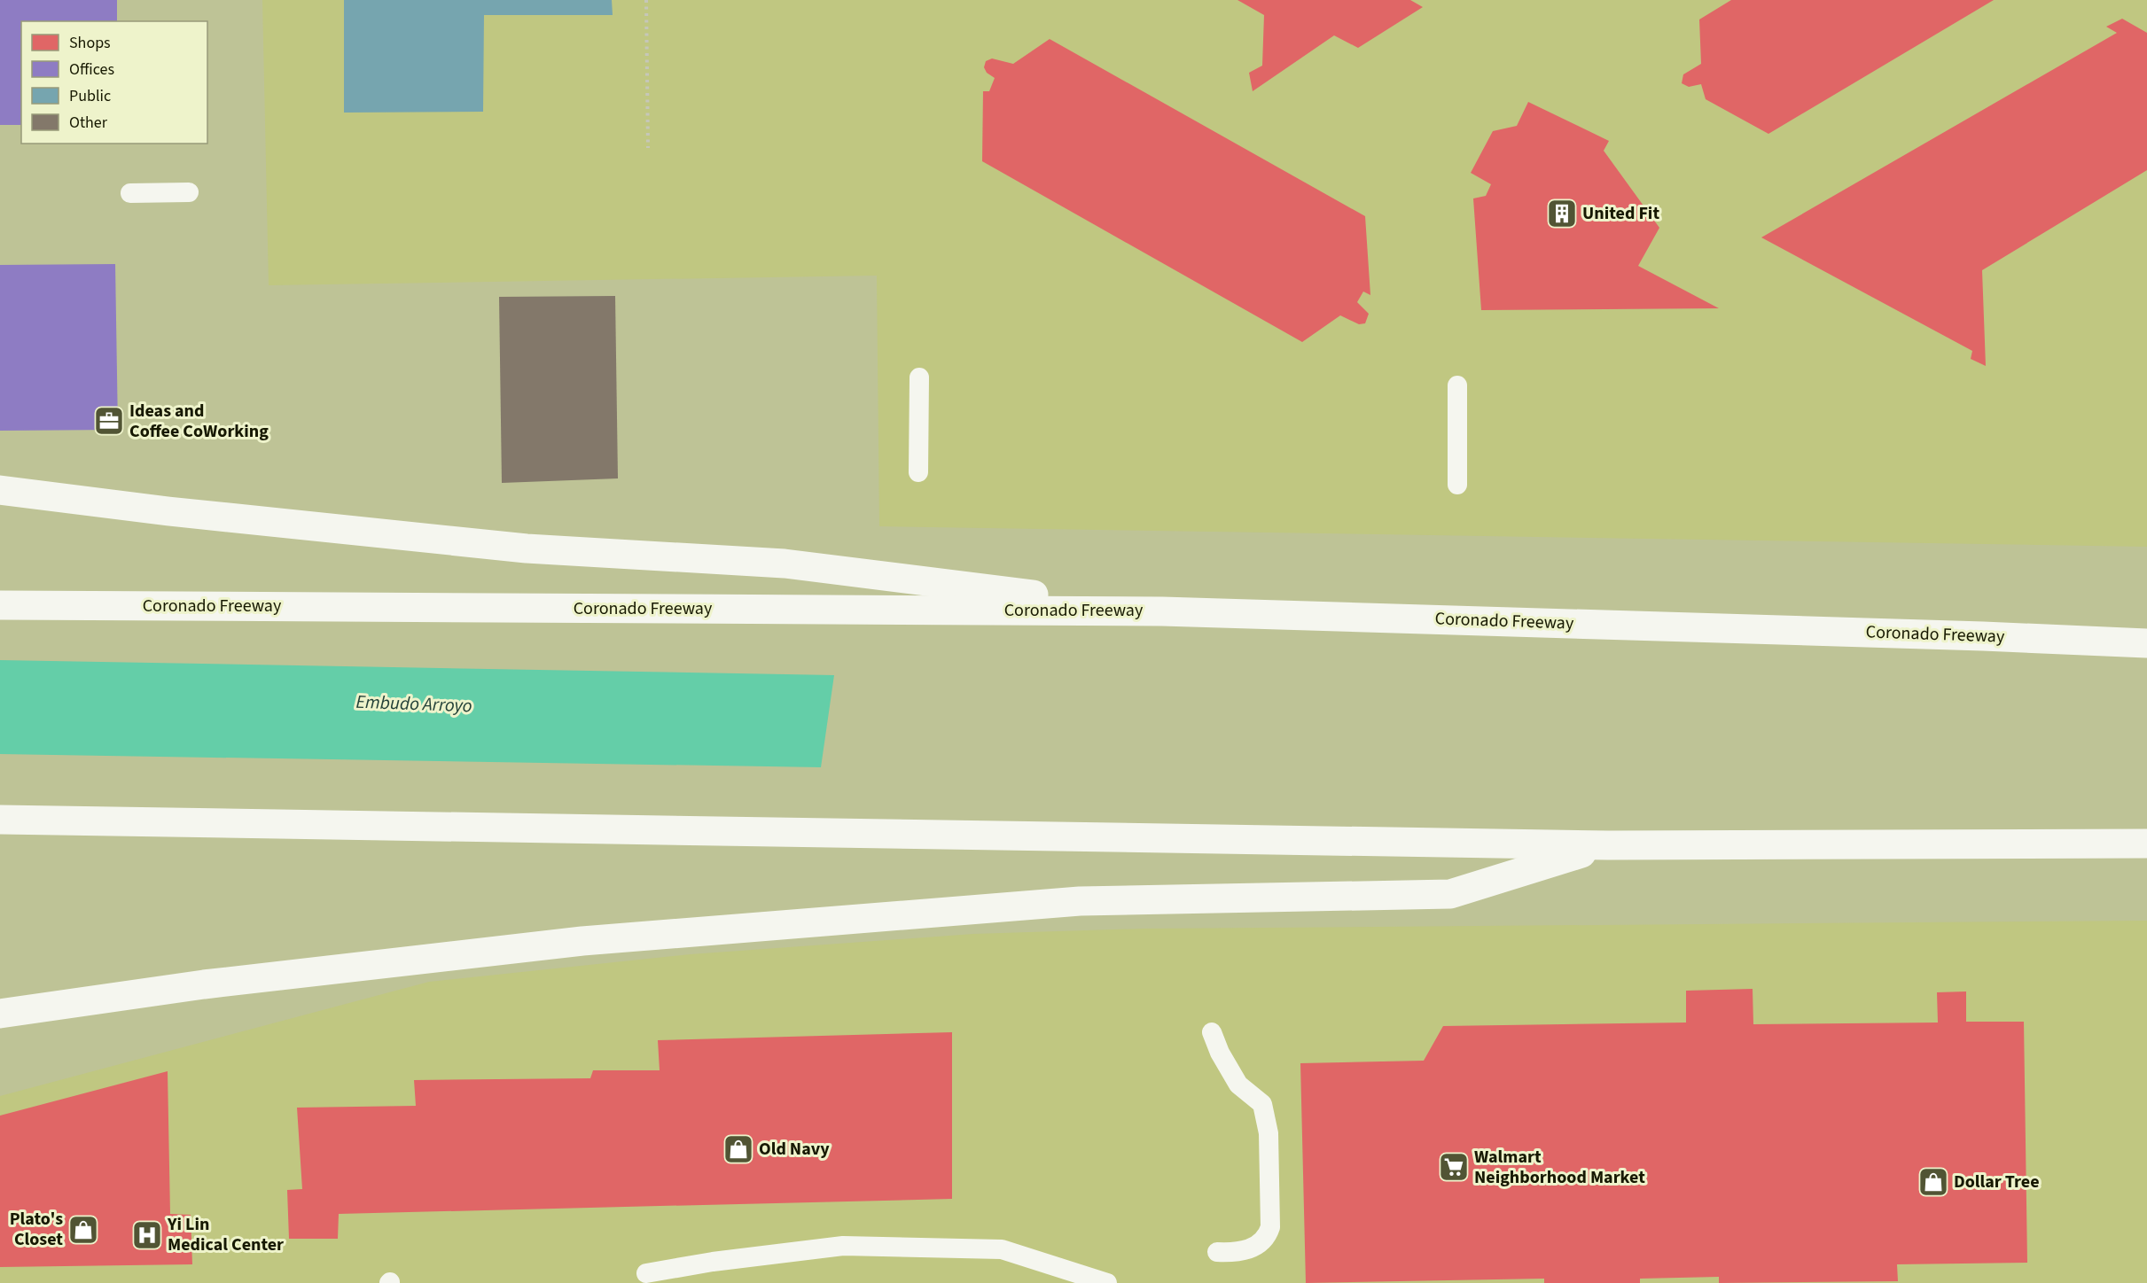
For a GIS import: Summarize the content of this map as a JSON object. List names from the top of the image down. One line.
{"streets":{"highway":["Coronado Freeway"]},"water":["Embudo Arroyo"],"places":{"building":["United Fit"],"office":["Ideas and Coffee CoWorking"],"shop":["Old Navy","Dollar Tree","Plato's Closet"],"supermarket":["Walmart Neighborhood Market"],"hospital":["Yi Lin Medical Center"]},"legend":["Shops","Offices","Public","Other"]}
